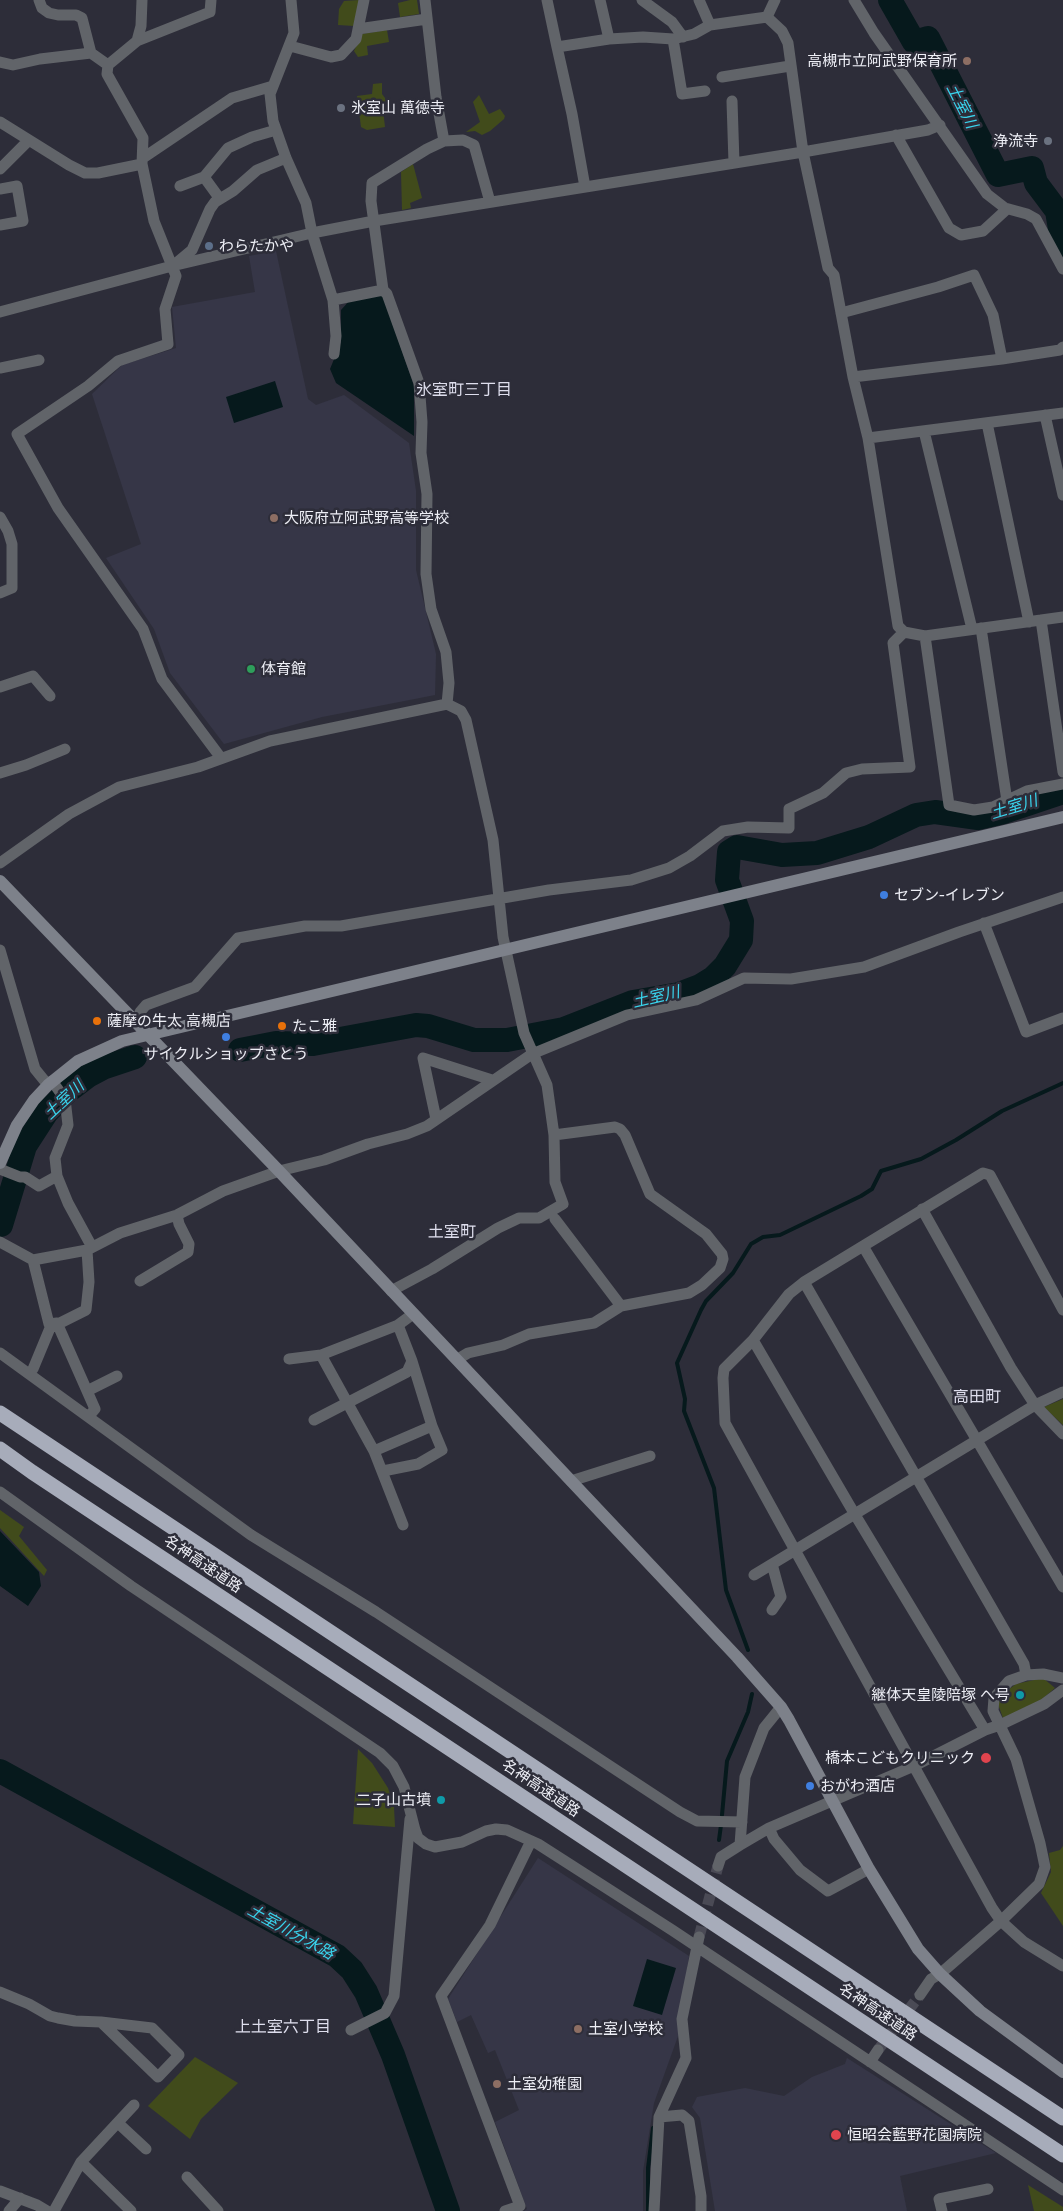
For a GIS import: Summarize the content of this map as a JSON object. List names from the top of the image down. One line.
{"streets":{"highway":["名神高速道路"]},"districts":["氷室町三丁目","土室町","高田町","上土室六丁目"],"water":["土室川","土室川分水路"],"places":["高槻市立阿武野保育所","氷室山 萬徳寺","浄流寺","わらたかや","大阪府立阿武野高等学校","体育館","セブン-イレブン","薩摩の牛太 高槻店","たこ雅","サイクルショップさとう","継体天皇陵陪塚 へ号","橋本こどもクリニック","おがわ酒店","二子山古墳","土室小学校","土室幼稚園","恒昭会藍野花園病院"]}
